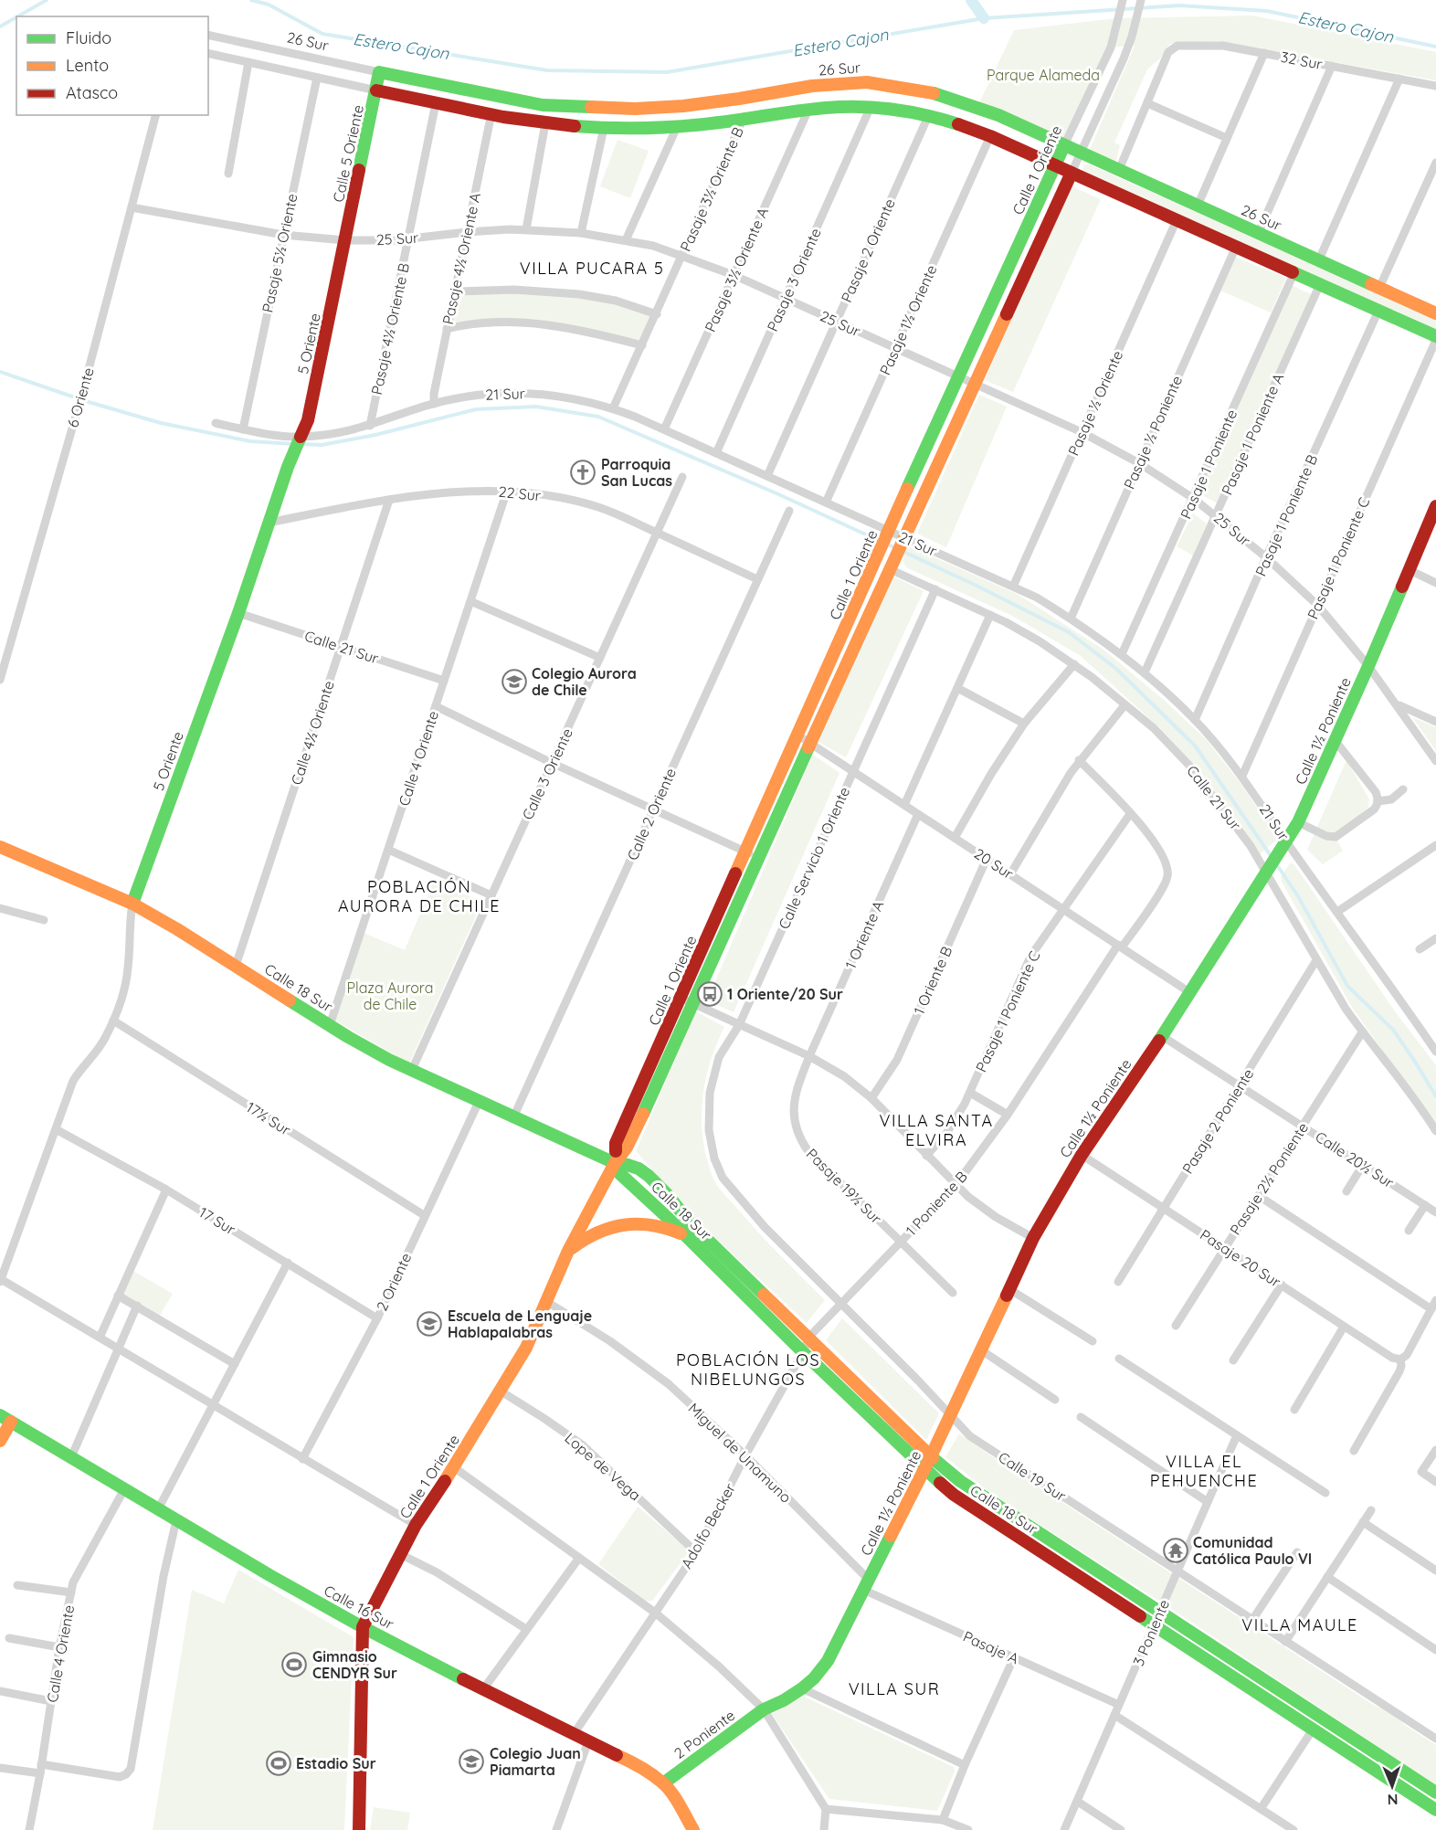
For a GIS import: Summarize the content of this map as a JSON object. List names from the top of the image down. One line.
{"streets":{"street":["26 Sur","32 Sur","Calle 5 Oriente","Calle 1 Oriente","Pasaje 3½ Oriente B","25 Sur","Pasaje 2 Oriente","Pasaje 5½ Oriente","Pasaje 4½ Oriente A","Pasaje 3½ Oriente A","Pasaje 3 Oriente","Pasaje 1½ Oriente","Pasaje 4½ Oriente B","5 Oriente","21 Sur","6 Oriente","Pasaje ½ Oriente","Pasaje ½ Poniente","Pasaje 1 Poniente A","Pasaje 1 Poniente","22 Sur","Pasaje 1 Poniente B","Pasaje 1 Poniente C","Calle 21 Sur","Calle 1½ Poniente","Calle 4½ Oriente","Calle 4 Oriente","Calle 3 Oriente","Calle 2 Oriente","Calle Servicio 1 Oriente","20 Sur","1 Oriente A","1 Oriente B","Calle 18 Sur","17½ Sur","Pasaje 2 Poniente","Calle 20½ Sur","Pasaje 2½ Poniente","Pasaje 19½ Sur","1 Poniente B","17 Sur","Pasaje 20 Sur","2 Oriente","Miguel de Unamuno","Lope de Vega","Calle 19 Sur","Adolfo Becker","Calle 16 Sur","3 Poniente","Pasaje A","2 Poniente"]},"crossings":[["26 Sur","Calle 5 Oriente"],["26 Sur","Calle 1 Oriente"],["Calle 5 Oriente","25 Sur"],["Calle 5 Oriente","5 Oriente"],["Calle 1 Oriente","25 Sur"],["Calle 1 Oriente","21 Sur"],["Calle 1 Oriente","Calle 21 Sur"],["Calle 1 Oriente","20 Sur"],["Calle 1 Oriente","Calle 18 Sur"],["Calle 1 Oriente","Miguel de Unamuno"],["Calle 1 Oriente","Lope de Vega"],["Calle 1 Oriente","Calle 16 Sur"],["Pasaje 3½ Oriente B","25 Sur"],["Pasaje 3½ Oriente B","21 Sur"],["25 Sur","Pasaje 2 Oriente"],["25 Sur","Pasaje 5½ Oriente"],["25 Sur","Pasaje 4½ Oriente A"],["25 Sur","Pasaje 3½ Oriente A"],["25 Sur","Pasaje 3 Oriente"],["25 Sur","Pasaje 1½ Oriente"],["25 Sur","Pasaje 4½ Oriente B"],["25 Sur","5 Oriente"],["25 Sur","6 Oriente"],["25 Sur","Pasaje ½ Oriente"],["25 Sur","Pasaje ½ Poniente"],["25 Sur","Pasaje 1 Poniente A"],["25 Sur","Pasaje 1 Poniente"],["25 Sur","Pasaje 1 Poniente B"],["25 Sur","Pasaje 1 Poniente C"],["25 Sur","Calle 1½ Poniente"],["Pasaje 2 Oriente","21 Sur"],["Pasaje 5½ Oriente","21 Sur"],["Pasaje 4½ Oriente A","21 Sur"],["Pasaje 3½ Oriente A","21 Sur"],["Pasaje 3 Oriente","21 Sur"],["Pasaje 1½ Oriente","21 Sur"],["Pasaje 4½ Oriente B","21 Sur"],["5 Oriente","21 Sur"],["5 Oriente","22 Sur"],["5 Oriente","Calle 21 Sur"],["5 Oriente","Calle 18 Sur"],["5 Oriente","17½ Sur"],["5 Oriente","17 Sur"],["21 Sur","Pasaje ½ Oriente"],["21 Sur","Pasaje ½ Poniente"],["21 Sur","Pasaje 1 Poniente A"],["21 Sur","Pasaje 1 Poniente"],["21 Sur","Pasaje 1 Poniente B"],["21 Sur","Pasaje 1 Poniente C"],["21 Sur","Calle 1½ Poniente"],["22 Sur","Calle 4½ Oriente"],["22 Sur","Calle 4 Oriente"],["22 Sur","Calle 3 Oriente"],["22 Sur","Calle 2 Oriente"],["Pasaje 1 Poniente C","20 Sur"],["Pasaje 1 Poniente C","1 Poniente B"],["Calle 21 Sur","Calle 1½ Poniente"],["Calle 21 Sur","Calle 4½ Oriente"],["Calle 21 Sur","Calle 4 Oriente"],["Calle 21 Sur","Calle Servicio 1 Oriente"],["Calle 21 Sur","Pasaje 2 Poniente"],["Calle 21 Sur","Pasaje 2½ Poniente"],["Calle 1½ Poniente","20 Sur"],["Calle 1½ Poniente","Calle 18 Sur"],["Calle 1½ Poniente","Calle 20½ Sur"],["Calle 1½ Poniente","Pasaje 20 Sur"],["Calle 1½ Poniente","Miguel de Unamuno"],["Calle 1½ Poniente","Calle 19 Sur"],["Calle 1½ Poniente","Pasaje A"],["Calle 1½ Poniente","2 Poniente"],["Calle 4½ Oriente","Calle 18 Sur"],["Calle 4 Oriente","Calle 18 Sur"],["Calle 4 Oriente","Calle 16 Sur"],["Calle 3 Oriente","Calle 18 Sur"],["Calle 2 Oriente","Calle 18 Sur"],["Calle Servicio 1 Oriente","20 Sur"],["Calle Servicio 1 Oriente","Calle 19 Sur"],["20 Sur","1 Oriente A"],["20 Sur","1 Oriente B"],["20 Sur","1 Poniente B"],["1 Oriente A","Pasaje 19½ Sur"],["Calle 18 Sur","1 Poniente B"],["Calle 18 Sur","2 Oriente"],["Calle 18 Sur","Adolfo Becker"],["Calle 18 Sur","3 Poniente"],["17½ Sur","2 Oriente"],["Pasaje 2 Poniente","Calle 20½ Sur"],["Pasaje 2 Poniente","Pasaje 20 Sur"],["Calle 20½ Sur","Pasaje 2½ Poniente"],["Pasaje 2½ Poniente","Pasaje 20 Sur"],["Pasaje 19½ Sur","1 Poniente B"],["1 Poniente B","Calle 19 Sur"],["1 Poniente B","Adolfo Becker"],["17 Sur","2 Oriente"],["Miguel de Unamuno","Adolfo Becker"],["Miguel de Unamuno","Pasaje A"],["Lope de Vega","Adolfo Becker"],["Calle 19 Sur","3 Poniente"],["Adolfo Becker","Calle 16 Sur"],["Calle 16 Sur","2 Poniente"],["3 Poniente","Pasaje A"]],"districts":["VILLA PUCARA 5","POBLACIÓN AURORA DE CHILE","VILLA SANTA ELVIRA","POBLACIÓN LOS NIBELUNGOS","VILLA EL PEHUENCHE","VILLA MAULE","VILLA SUR"],"water":["Estero Cajon"],"parks":["Parque Alameda","Plaza Aurora de Chile"],"places":{"church":["Parroquia San Lucas"],"school or university":["Colegio Aurora de Chile","Escuela de Lenguaje Hablapalabras","Colegio Juan Piamarta"],"bus stop":["1 Oriente/20 Sur"],"temple":["Comunidad Católica Paulo VI"],"sports":["Gimnasio CENDYR Sur","Estadio Sur"]},"legend":["Fluido","Lento","Atasco"],"north":"bottom"}
